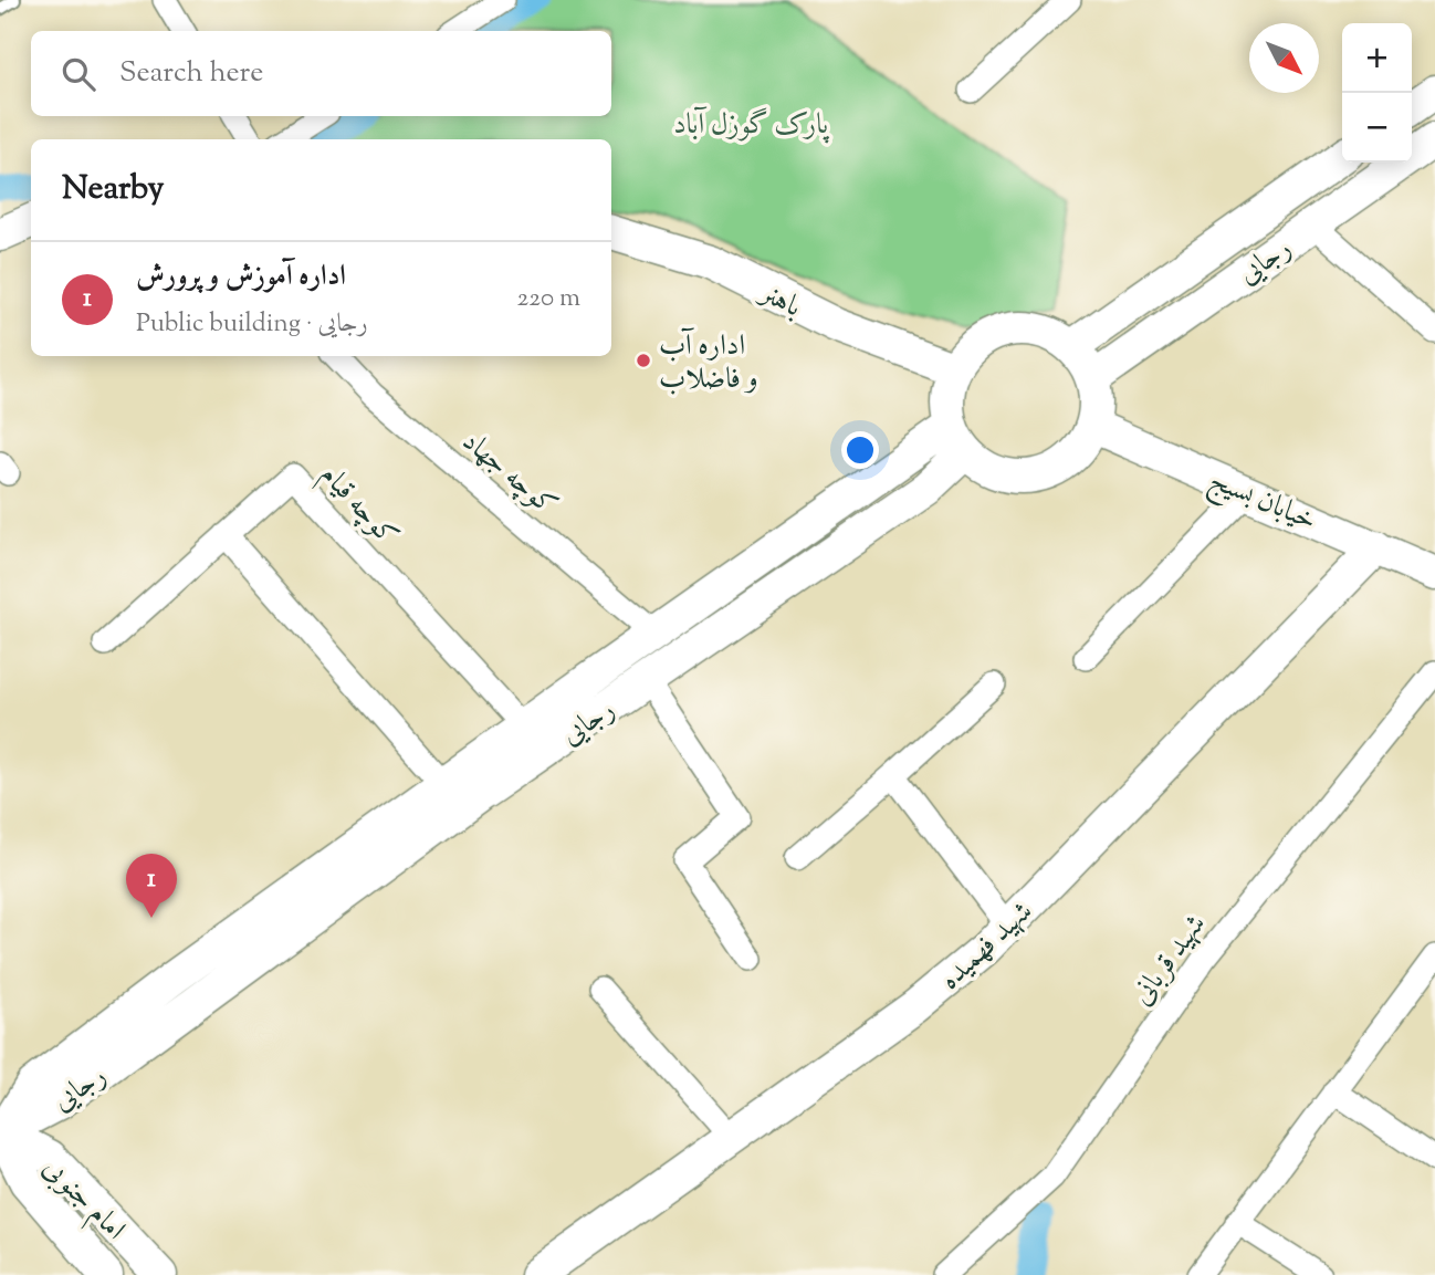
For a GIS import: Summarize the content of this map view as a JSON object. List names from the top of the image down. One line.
{"streets":{"street":["رجایی","باهنر","کوچه جهاد","خیابان بسیج","کوچه قیام","شهید فهمیده","شهید قربانی","امام جنوبی"]},"crossings":[["رجایی","باهنر"],["رجایی","کوچه جهاد"],["رجایی","خیابان بسیج"],["رجایی","کوچه قیام"],["رجایی","امام جنوبی"],["باهنر","خیابان بسیج"],["خیابان بسیج","شهید فهمیده"]],"parks":["پارک گوزل آباد"],"places":["اداره آب و فاضلاب"],"north":"bottom right","page":{"map_buttons":["+","−"],"search":"Search here","heading":"Nearby","list":[{"mark":"1","name":"اداره آموزش و پرورش","note":"Public building · رجایی","value":"220 m"}],"pins":"1"}}
